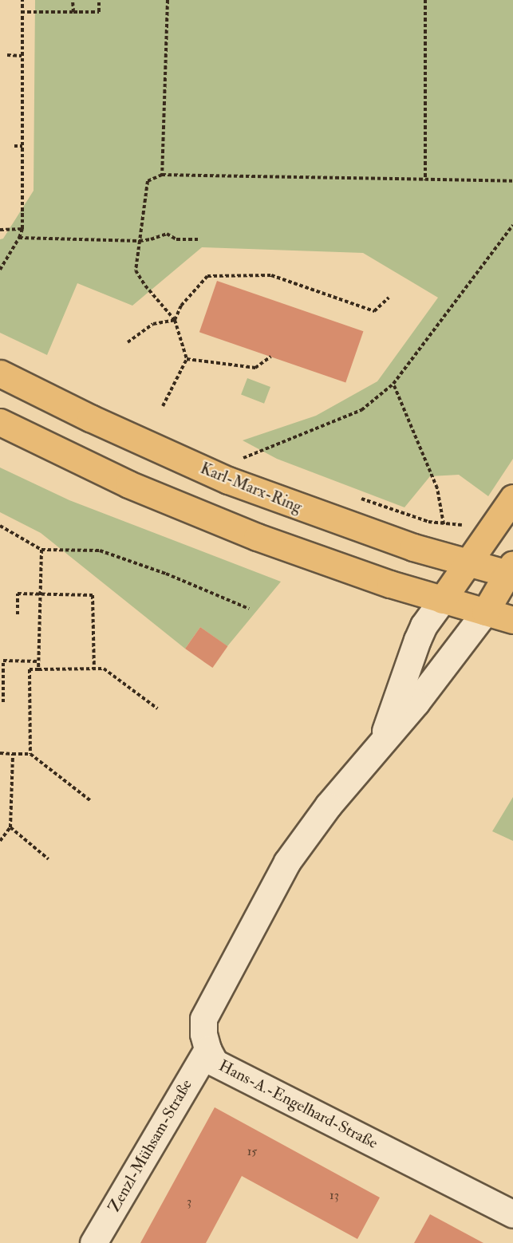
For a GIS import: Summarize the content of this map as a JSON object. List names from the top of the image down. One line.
{"streets":{"main road":["Karl-Marx-Ring"],"street":["Hans-A.-Engelhard-Straße","Zenzl-Mühsam-Straße"]},"crossings":[["Hans-A.-Engelhard-Straße","Zenzl-Mühsam-Straße"]],"house_numbers":["15","13","3"]}
